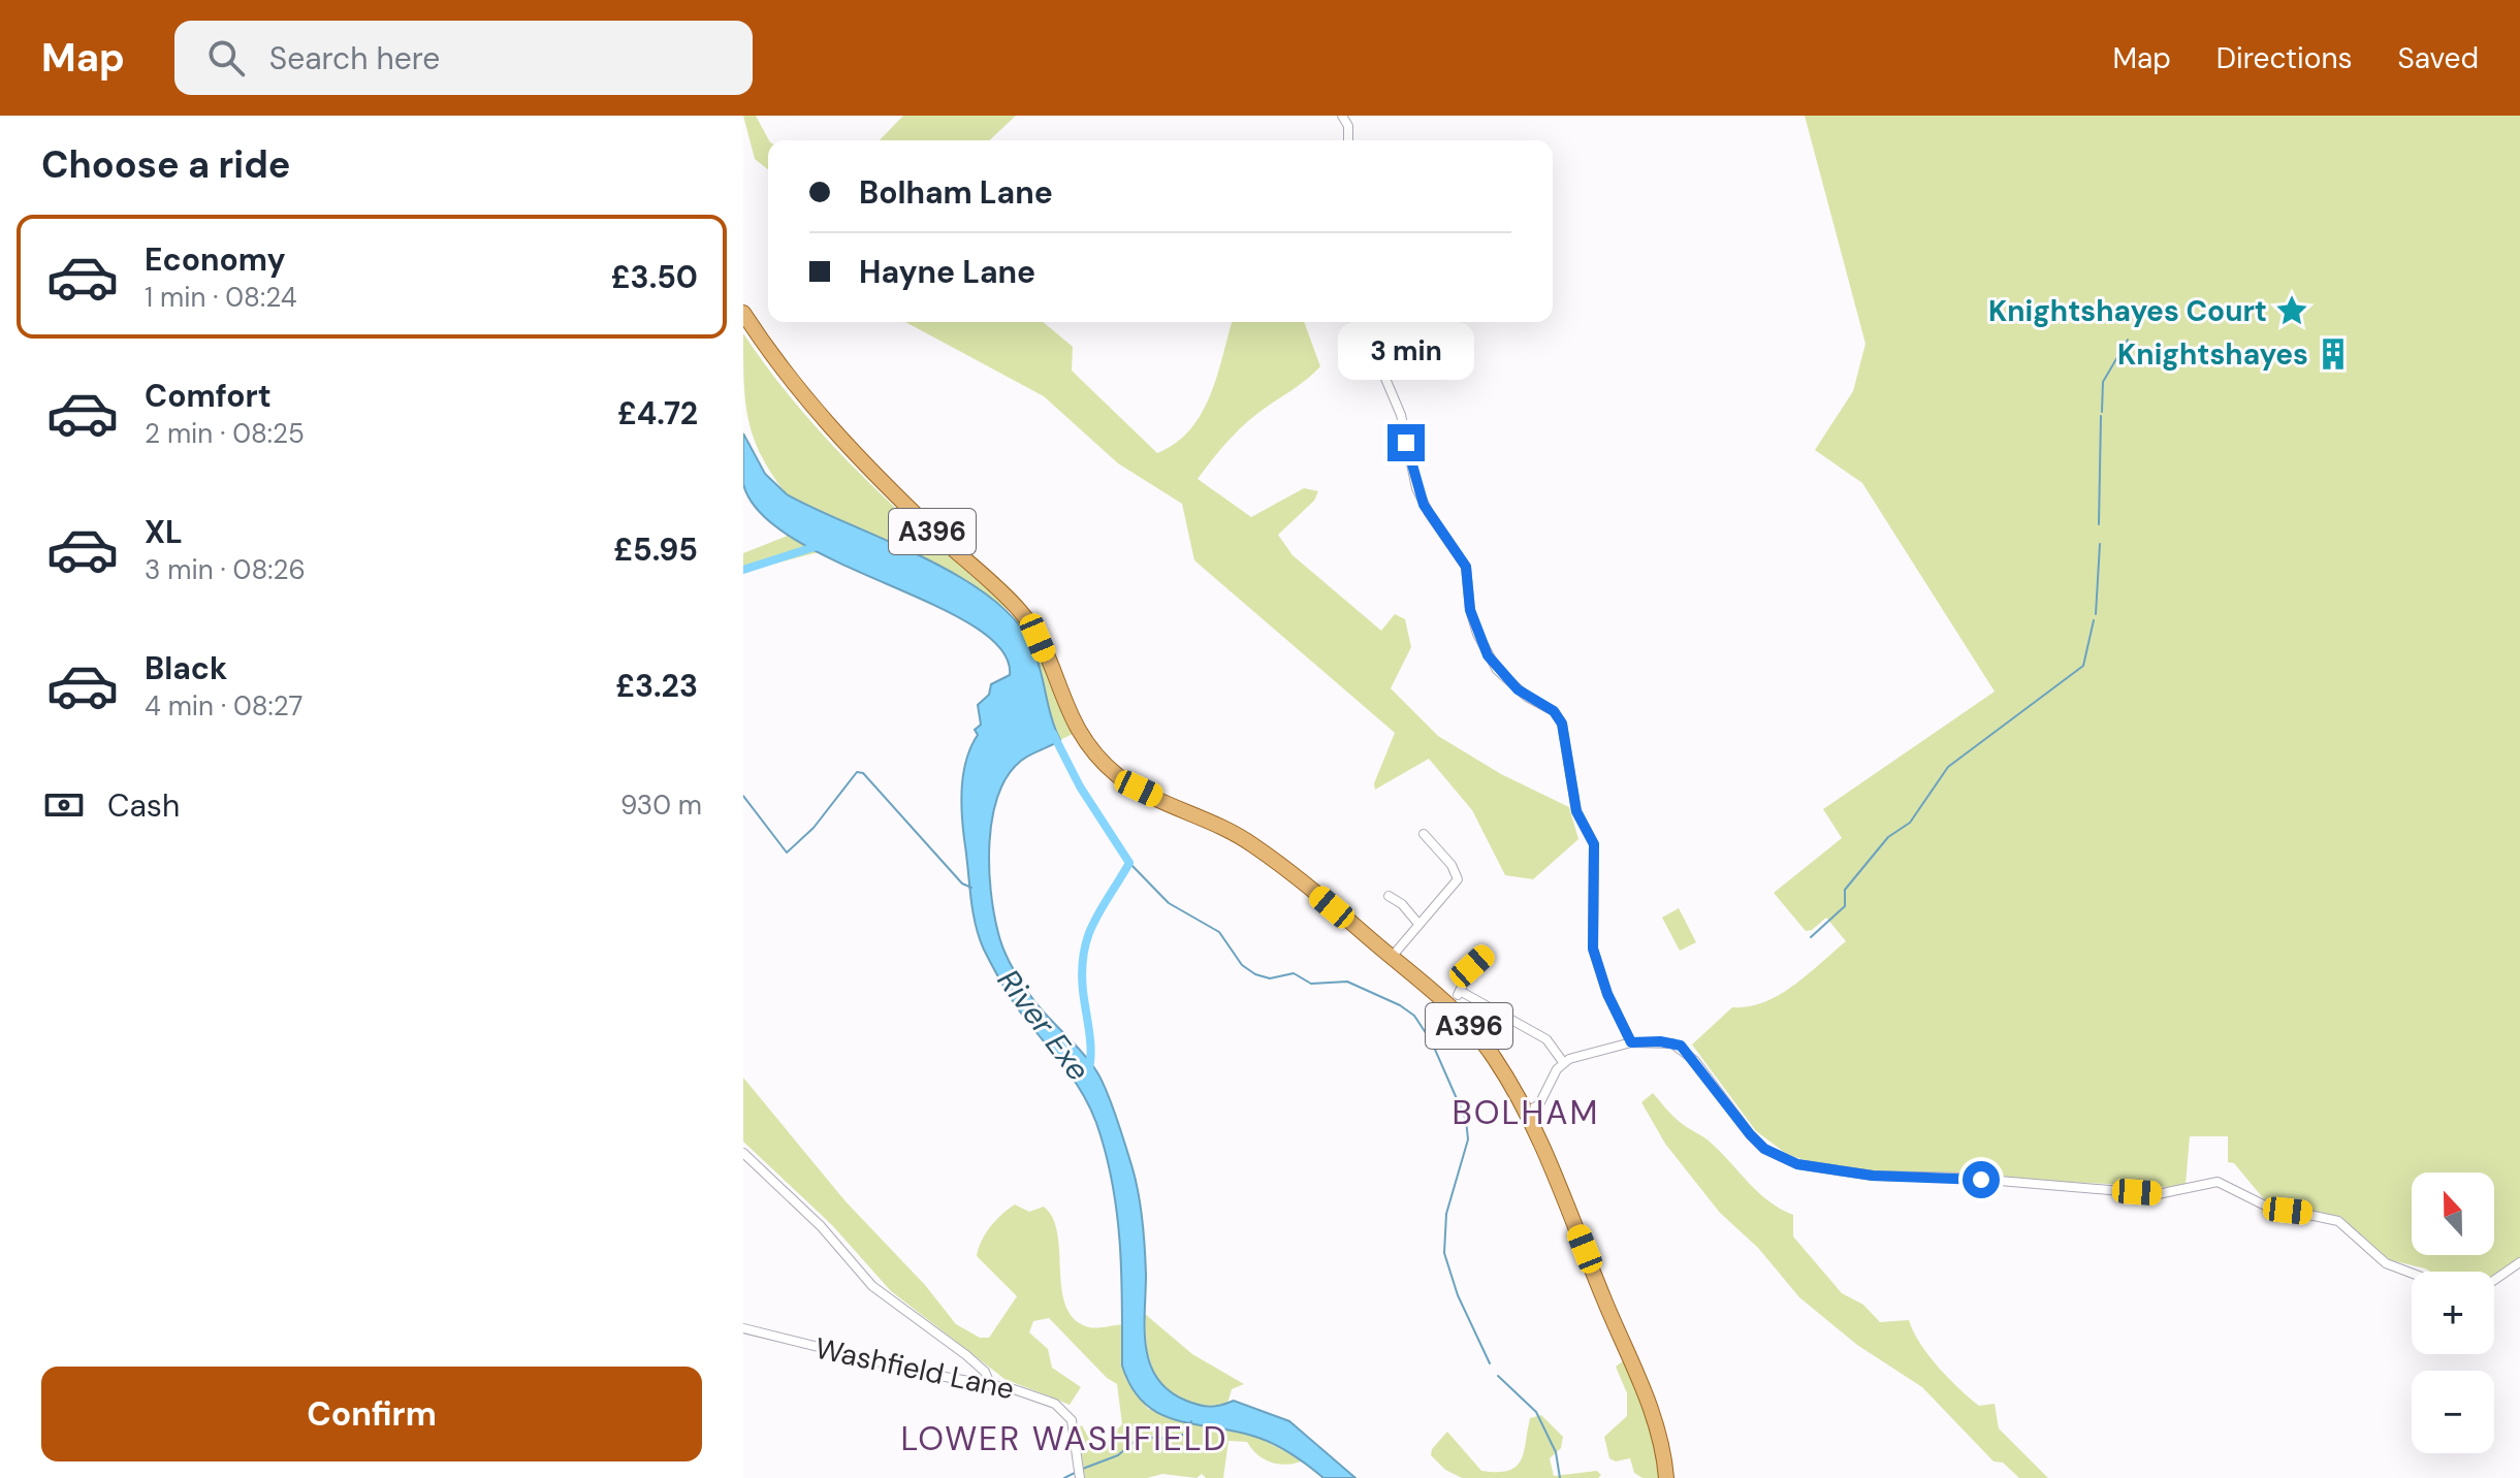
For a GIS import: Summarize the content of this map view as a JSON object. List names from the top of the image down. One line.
{"streets":{"main road":["A396"],"street":["Washfield Lane"]},"districts":["BOLHAM","LOWER WASHFIELD"],"water":["River Exe"],"places":{"place":["Knightshayes Court"],"building":["Knightshayes"]},"north":"top","page":{"header":"Map","search":"Search here","nav":["Map","Directions","Saved"],"heading":"Choose a ride","banner":["Bolham Lane","Hayne Lane"],"list":[{"name":"Economy","note":"1 min · 08:24","value":"£3.50"},{"name":"Comfort","note":"2 min · 08:25","value":"£4.72"},{"name":"XL","note":"3 min · 08:26","value":"£5.95"},{"name":"Black","note":"4 min · 08:27","value":"£3.23"}],"bubble":"3 min","pay":["Cash","930 m"],"map_buttons":["+","−"],"buttons":"Confirm"}}
